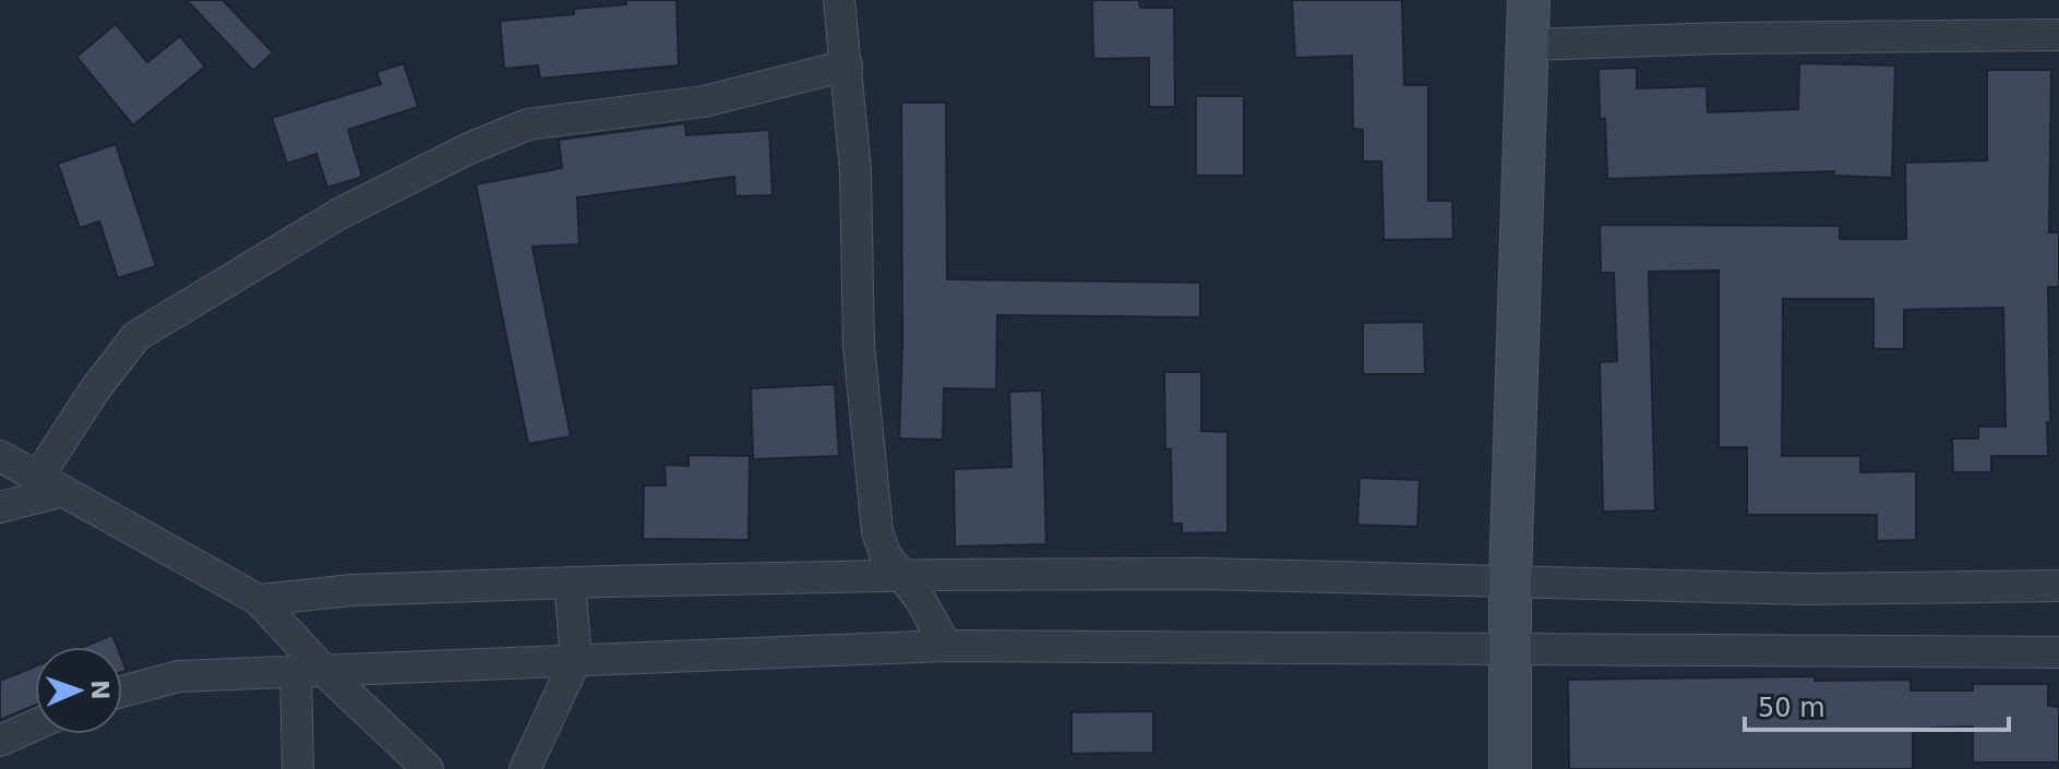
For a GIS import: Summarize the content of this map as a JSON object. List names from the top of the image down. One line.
{"scale_bar":"50 m","north":"right"}
